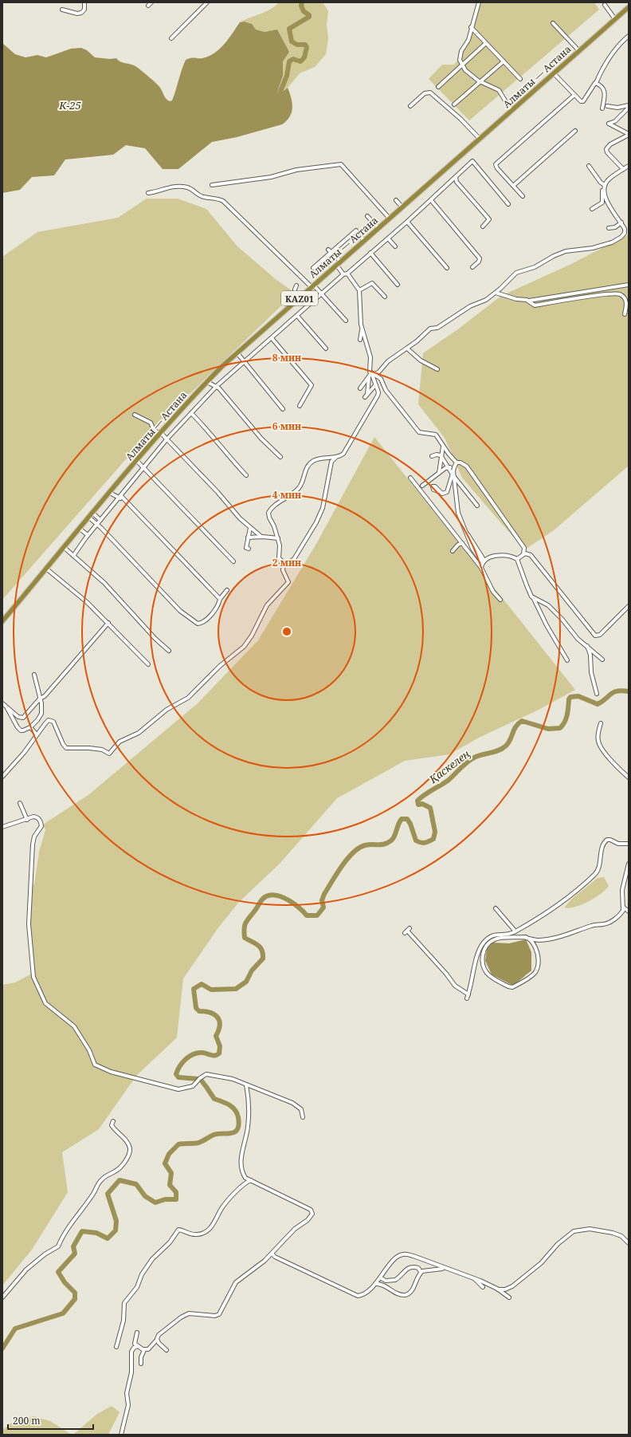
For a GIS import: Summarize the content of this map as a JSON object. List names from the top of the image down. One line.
{"streets":{"highway":["Алматы — Астана","KАZ01"]},"water":["К-25","Қаскелең"],"scale_bar":"200 m","rings":["8 мин","6 мин","4 мин","2 мин"]}
